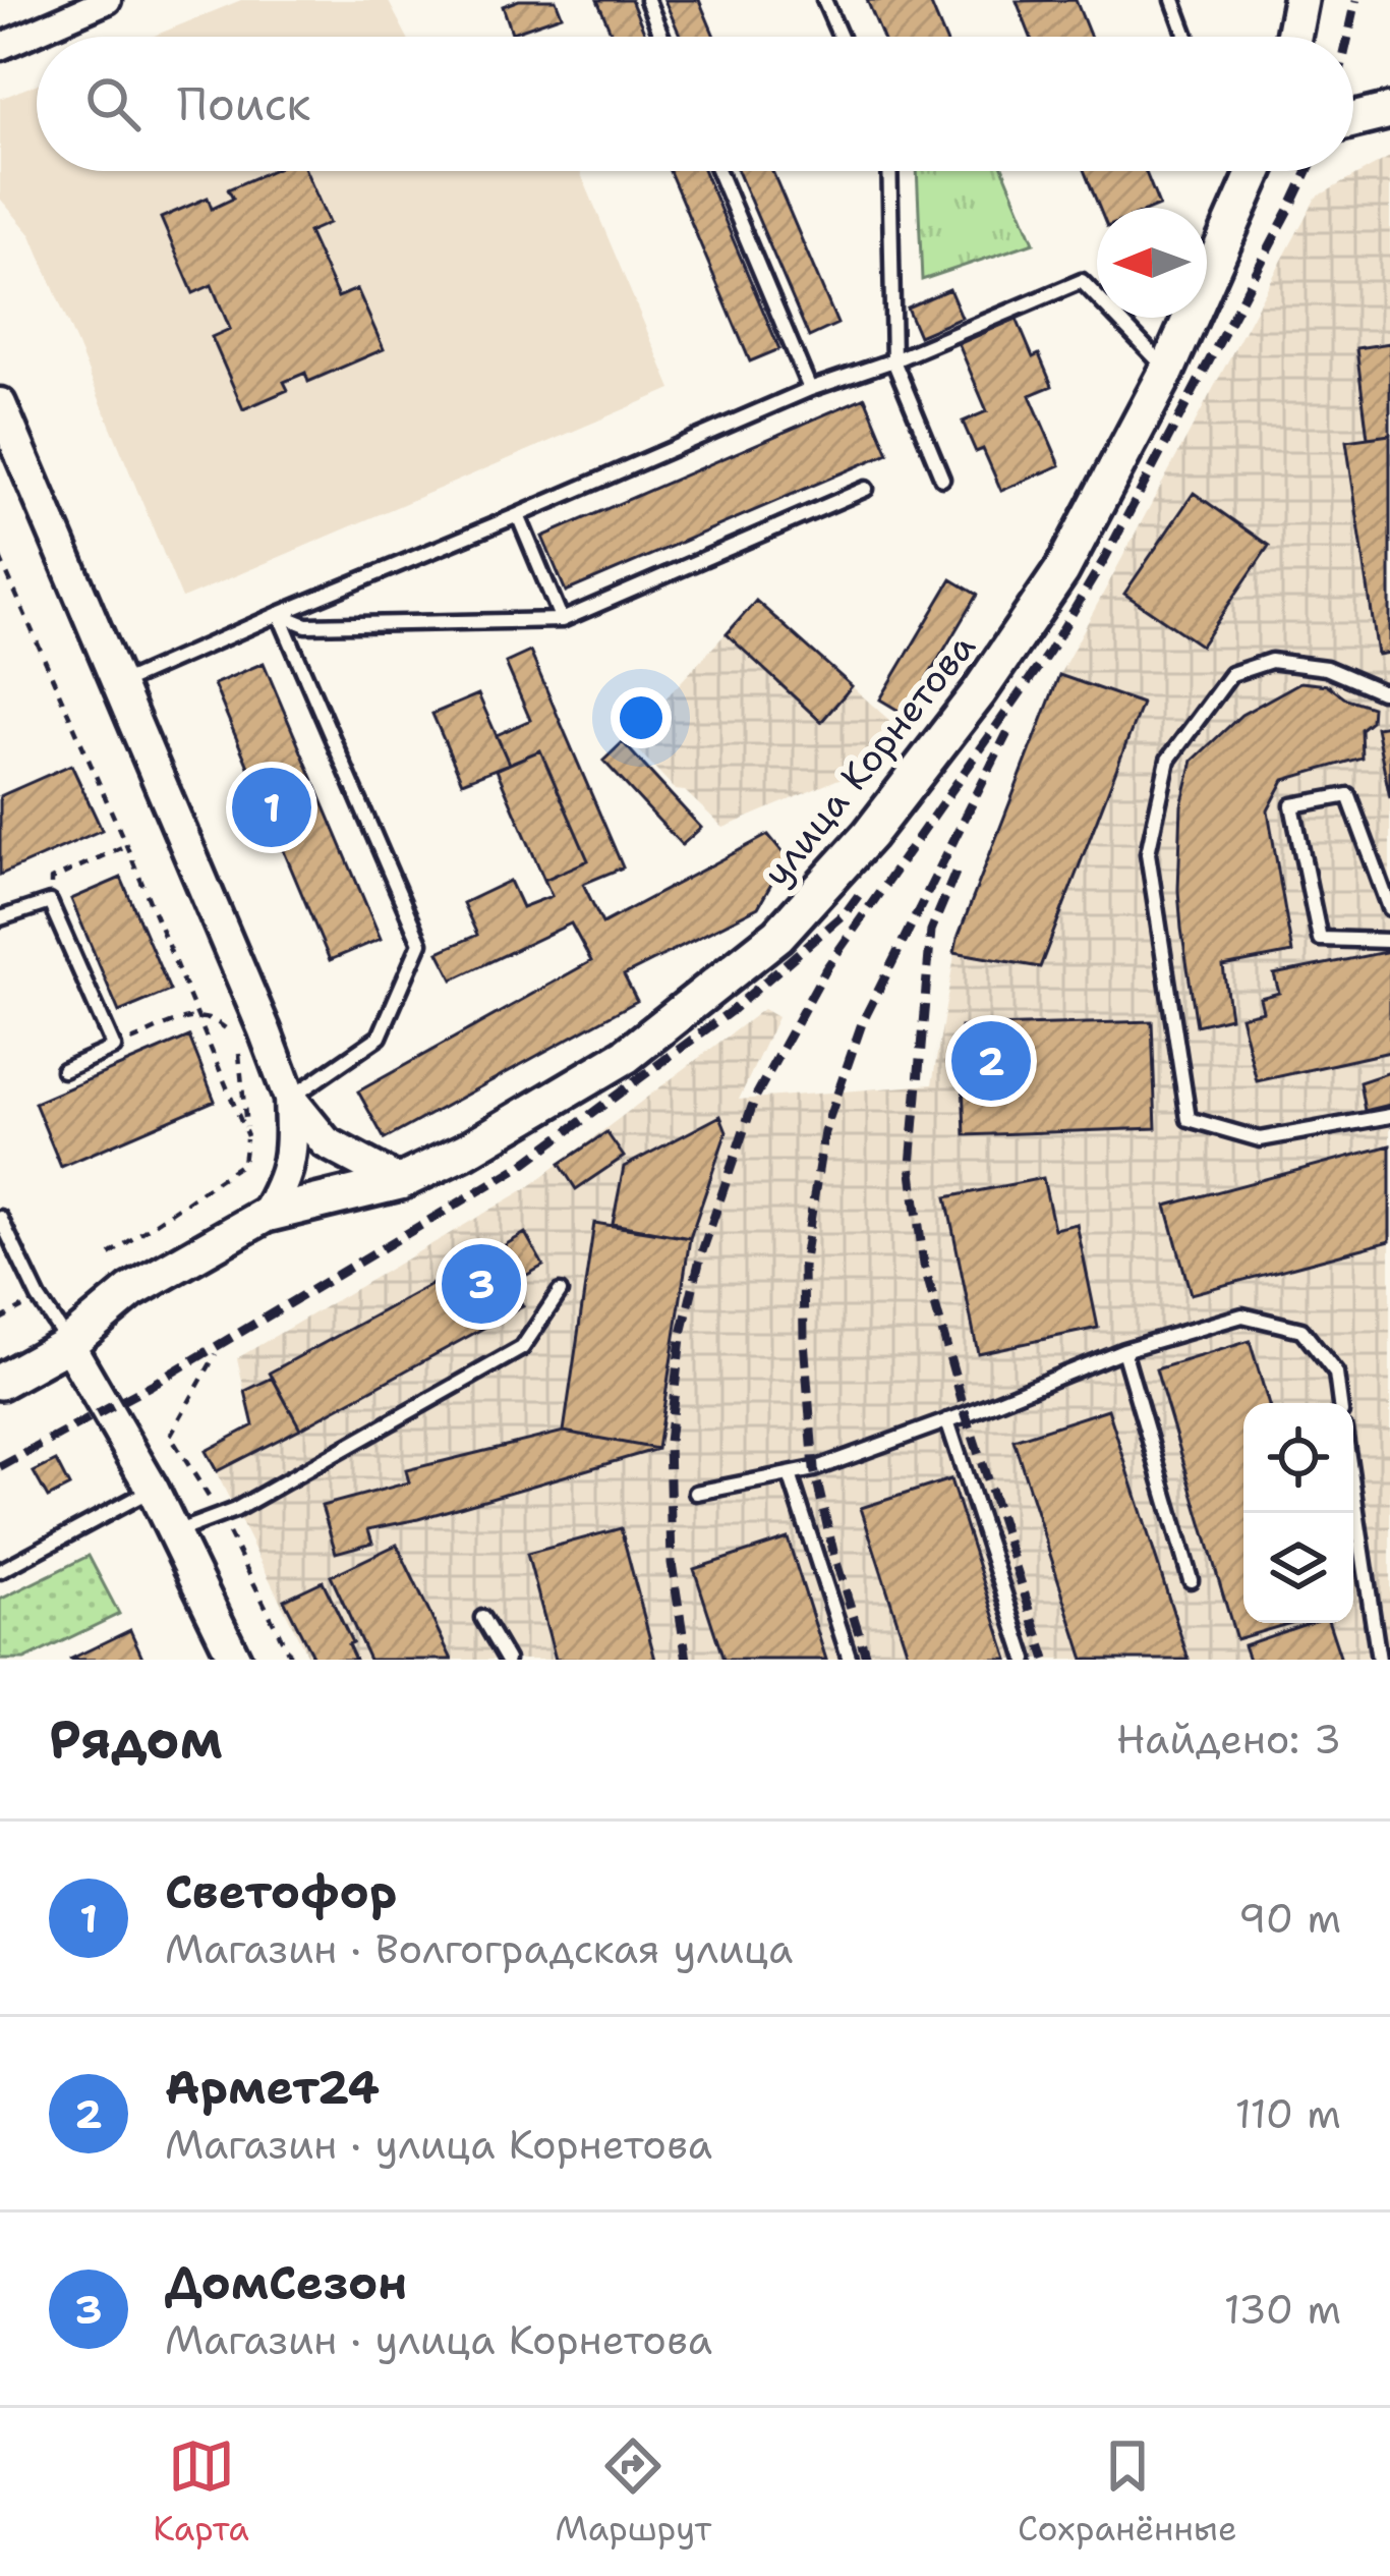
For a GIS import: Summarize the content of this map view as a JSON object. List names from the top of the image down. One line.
{"streets":{"main road":["улица Корнетова"]},"north":"left","page":{"search":"Поиск","pins":["1","2","3"],"heading":["Рядом","Найдено: 3"],"list":[{"mark":"1","name":"Светофор","note":"Магазин · Волгоградская улица","value":"90 m"},{"mark":"2","name":"Армет24","note":"Магазин · улица Корнетова","value":"110 m"},{"mark":"3","name":"ДомСезон","note":"Магазин · улица Корнетова","value":"130 m"}],"nav":["Карта","Маршрут","Сохранённые"]}}
